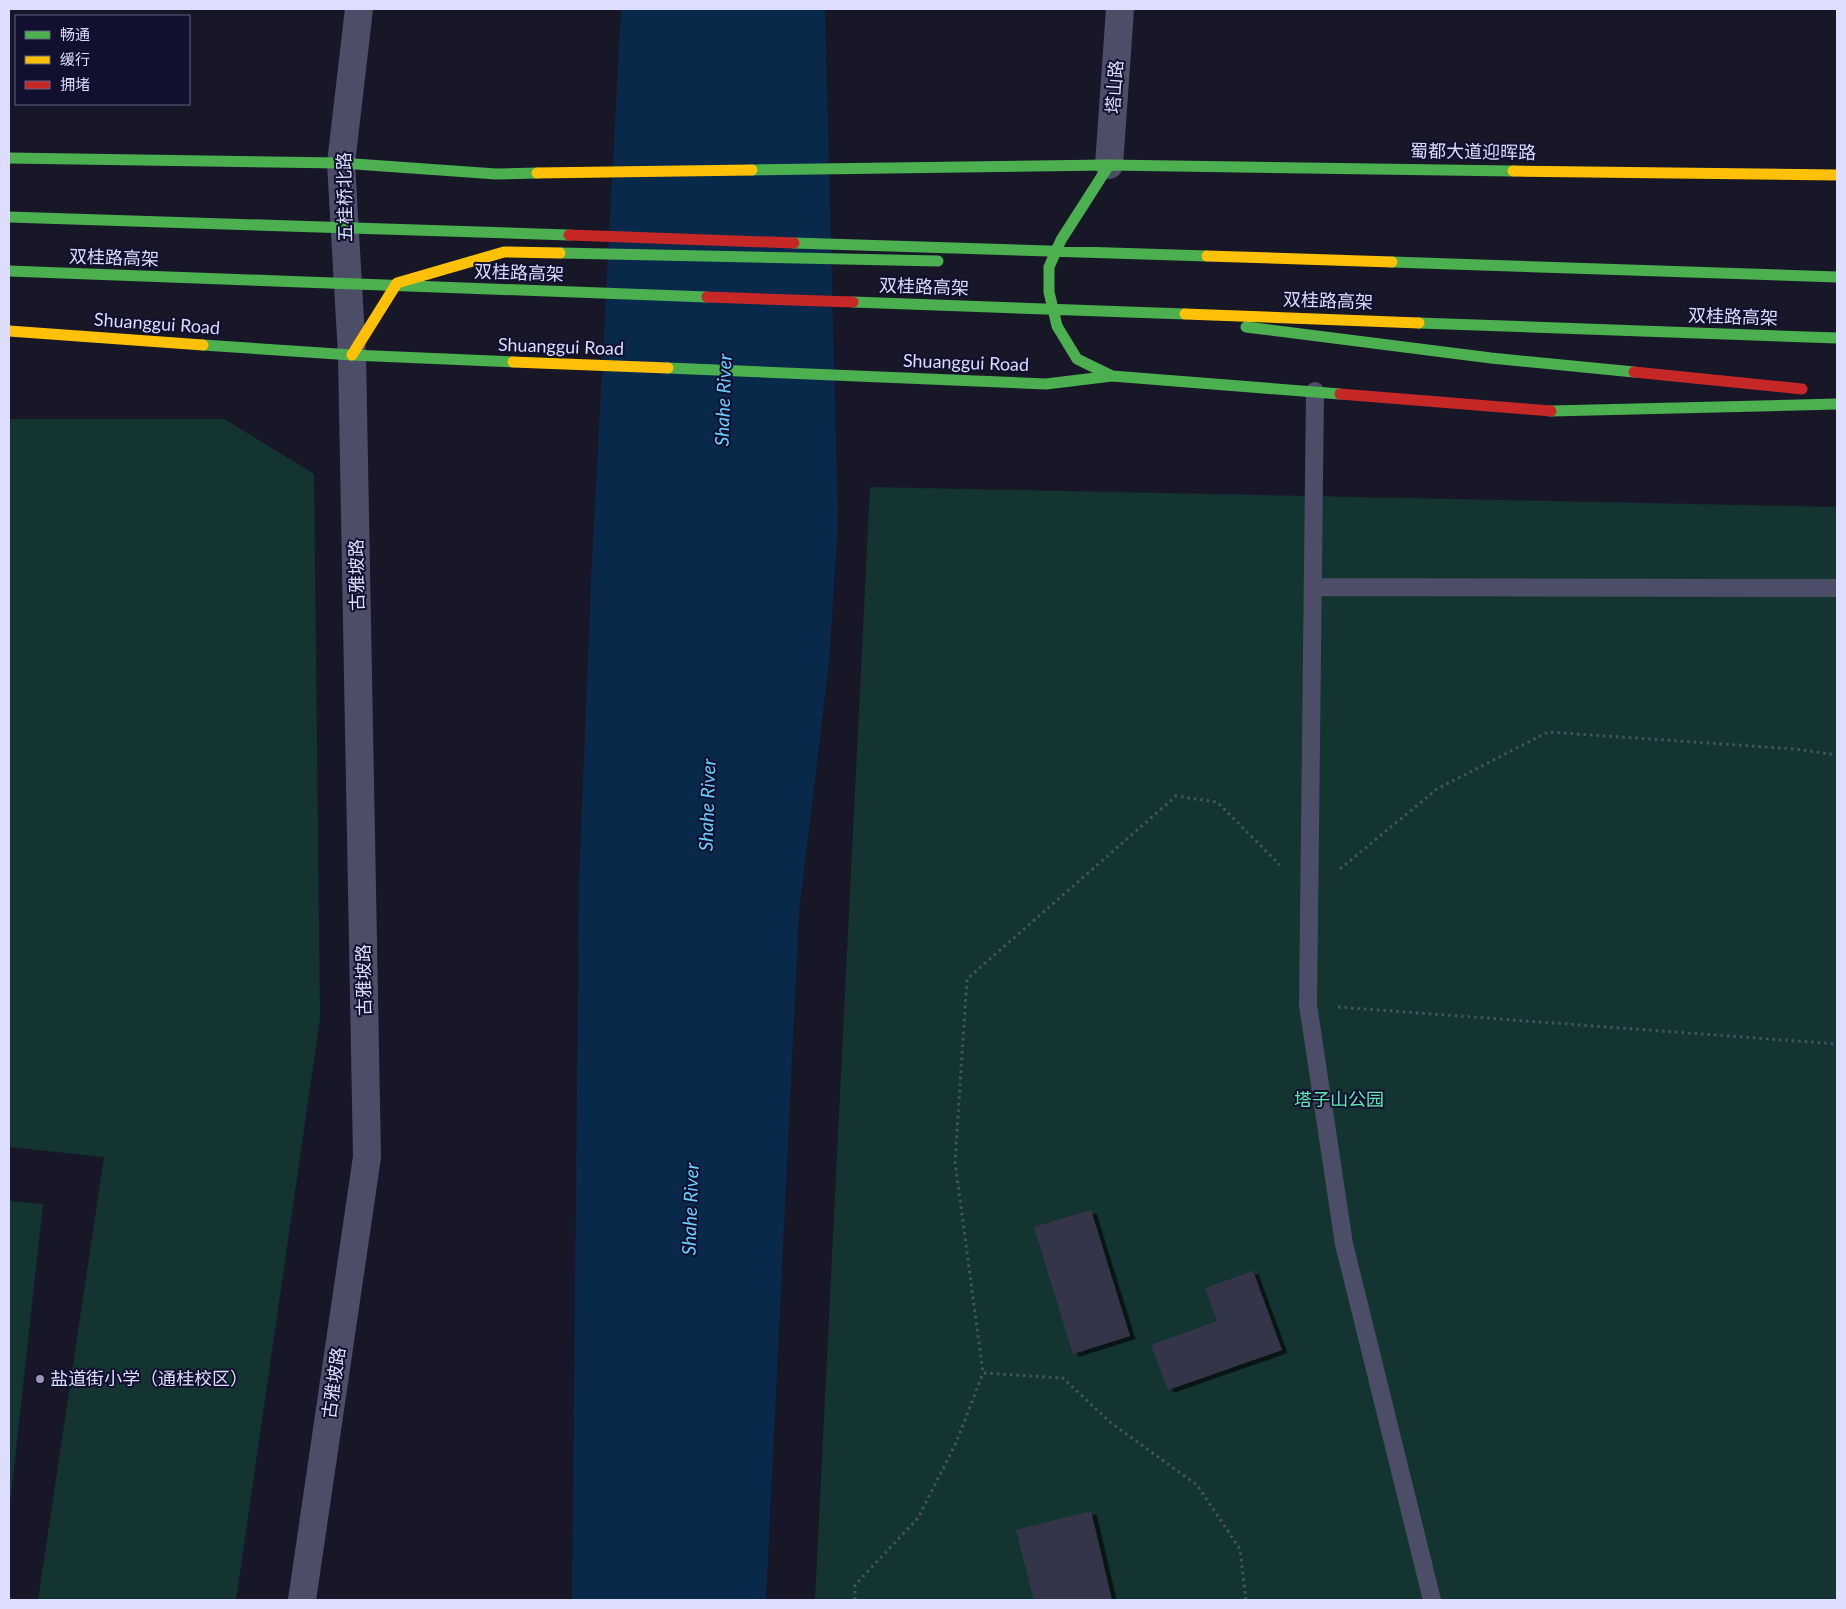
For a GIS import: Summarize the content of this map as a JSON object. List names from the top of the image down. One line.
{"streets":{"main road":["蜀都大道迎晖路","双桂路高架","Shuanggui Road"],"street":["塔山路","五桂桥北路","古雅坡路"]},"crossings":[["塔山路","蜀都大道迎晖路"],["五桂桥北路","Shuanggui Road"],["五桂桥北路","古雅坡路"],["Shuanggui Road","古雅坡路"]],"water":["Shahe River"],"parks":["塔子山公园"],"places":["盐道街小学（通桂校区）"],"legend":["畅通","缓行","拥堵"]}
